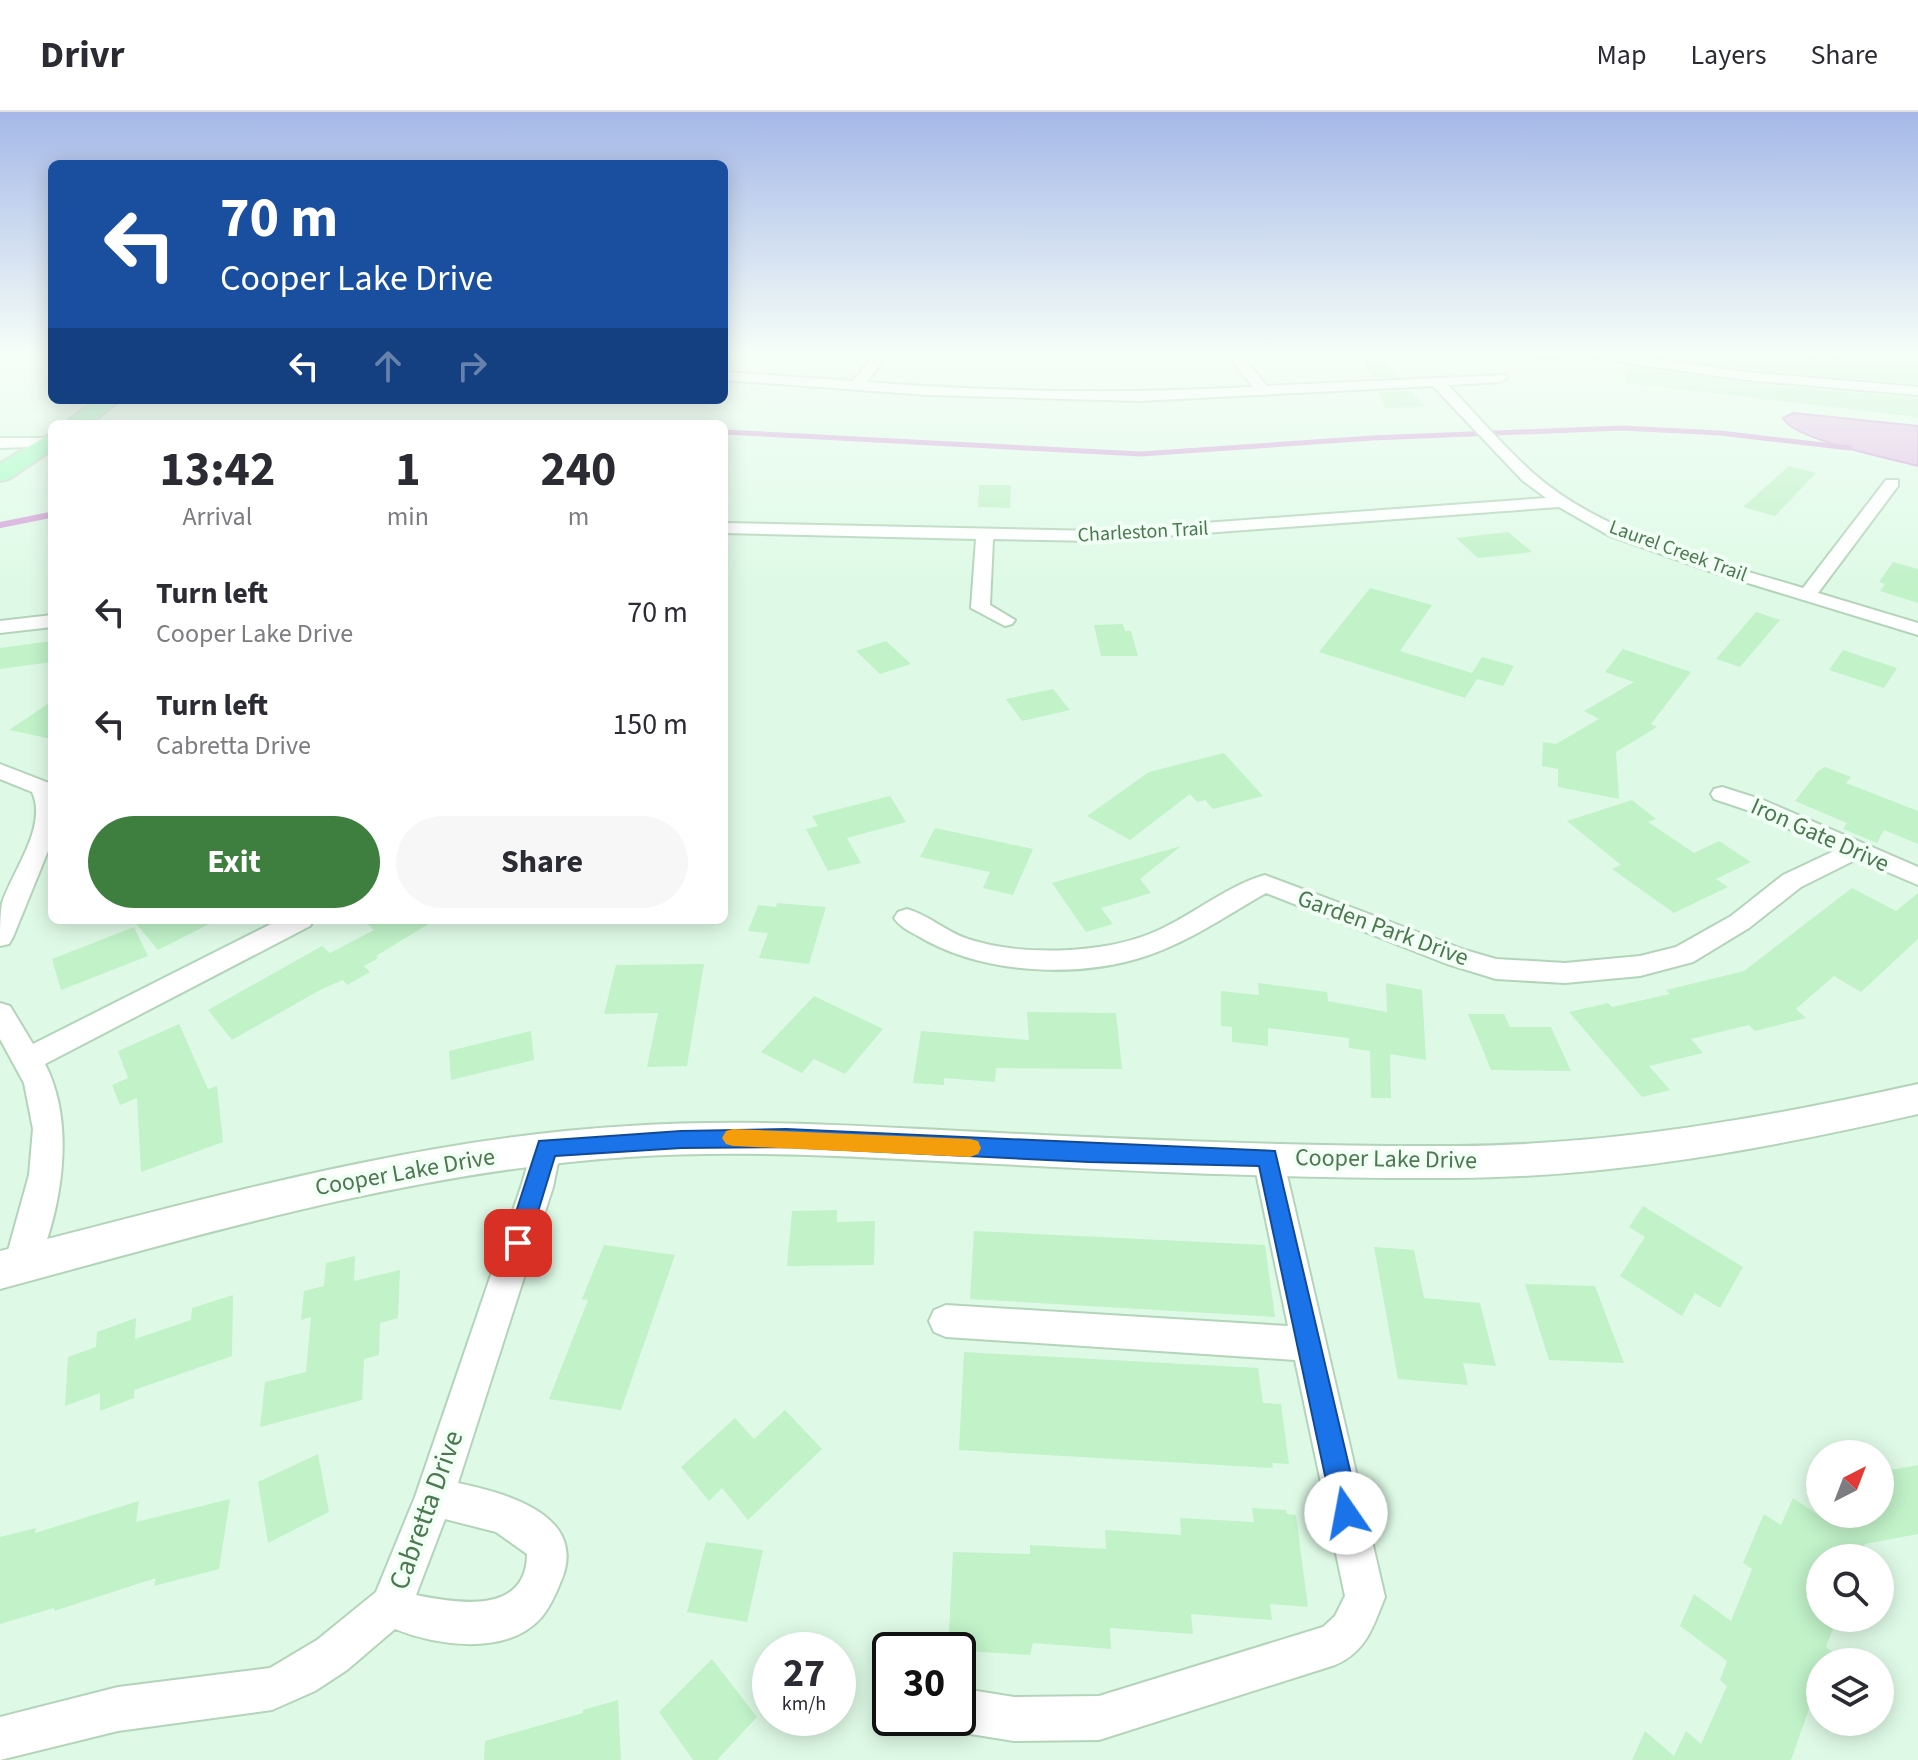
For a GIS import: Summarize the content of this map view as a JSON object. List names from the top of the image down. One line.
{"streets":{"street":["Charleston Trail","Laurel Creek Trail","Iron Gate Drive","Garden Park Drive","Cooper Lake Drive","Cabretta Drive"]},"crossings":[["Charleston Trail","Laurel Creek Trail"],["Iron Gate Drive","Garden Park Drive"],["Cooper Lake Drive","Cabretta Drive"]],"north":"top right","page":{"header":"Drivr","nav":["Map","Layers","Share"],"turn":["70 m","Cooper Lake Drive"],"eta":["13:42","Arrival","1","min","240","m"],"list":[{"name":"Turn left","note":"Cooper Lake Drive","value":"70 m"},{"name":"Turn left","note":"Cabretta Drive","value":"150 m"}],"buttons":["Exit","Share"],"speed":"27 km/h","limit":"30"}}
